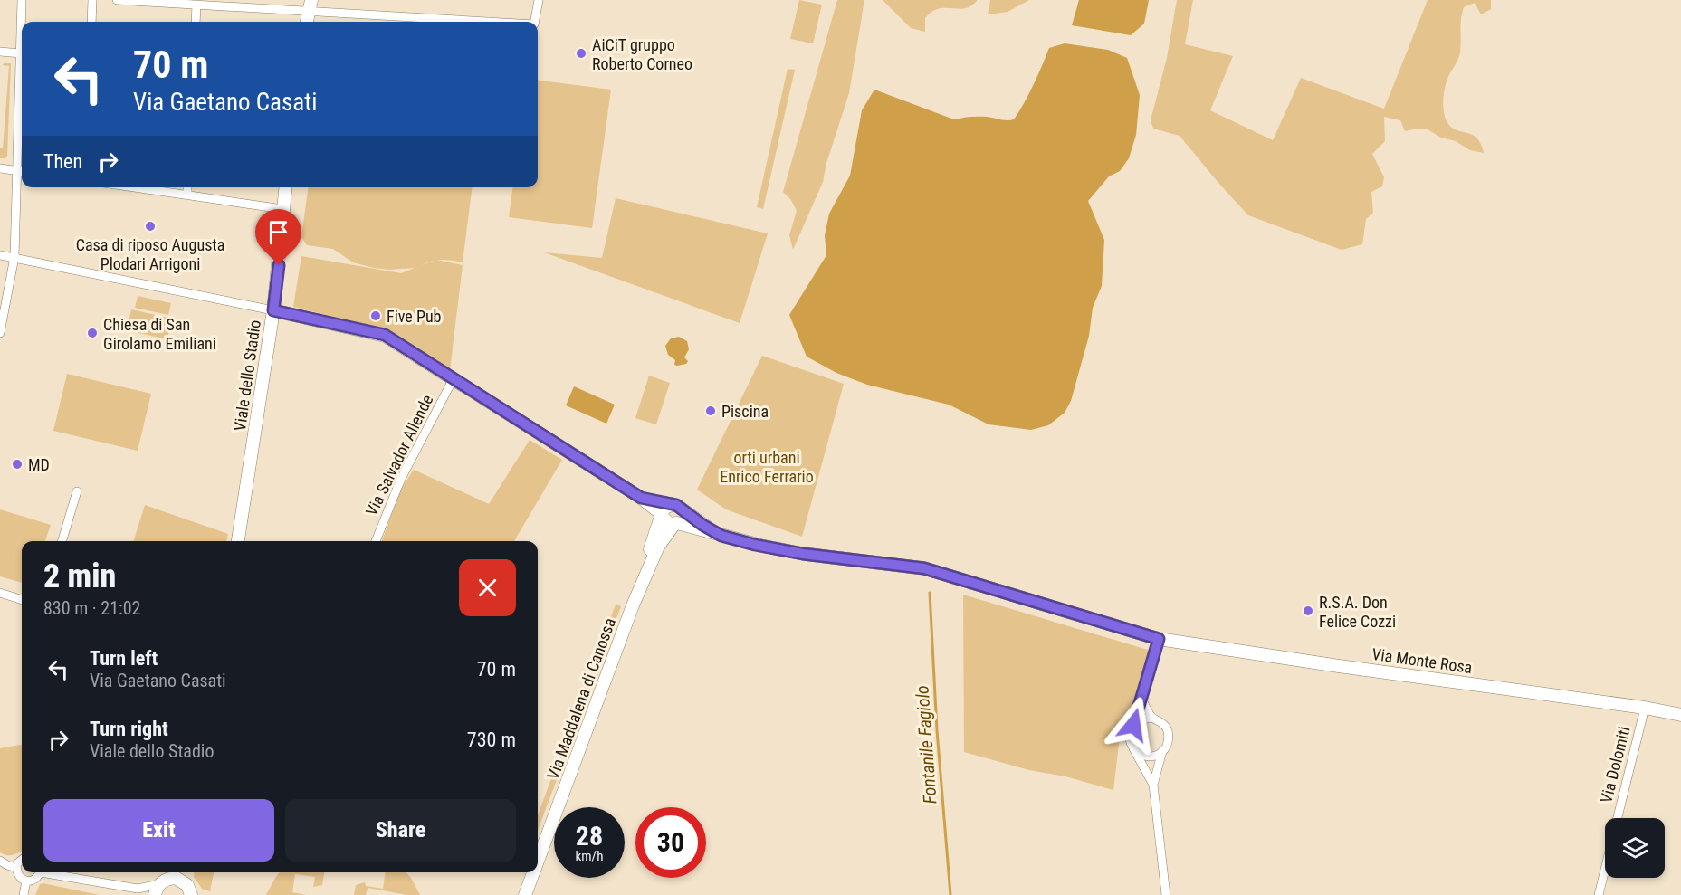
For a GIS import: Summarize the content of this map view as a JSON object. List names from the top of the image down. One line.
{"streets":{"street":["Viale dello Stadio","Via Salvador Allende","Via Monte Rosa","Via Maddalena di Canossa","Via Dolomiti"]},"crossings":[["Via Monte Rosa","Via Dolomiti"]],"water":["Fontanile Fagiolo"],"parks":["orti urbani Enrico Ferrario"],"places":["AiCiT gruppo Roberto Corneo","Casa di riposo Augusta Plodari Arrigoni","Five Pub","Chiesa di San Girolamo Emiliani","Piscina","MD","R.S.A. Don Felice Cozzi"],"page":{"turn":["70 m","Via Gaetano Casati"],"then":"Then","heading":["2 min","830 m · 21:02"],"list":[{"name":"Turn left","note":"Via Gaetano Casati","value":"70 m"},{"name":"Turn right","note":"Viale dello Stadio","value":"730 m"}],"buttons":["Exit","Share"],"speed":"28 km/h","limit":"30"}}
